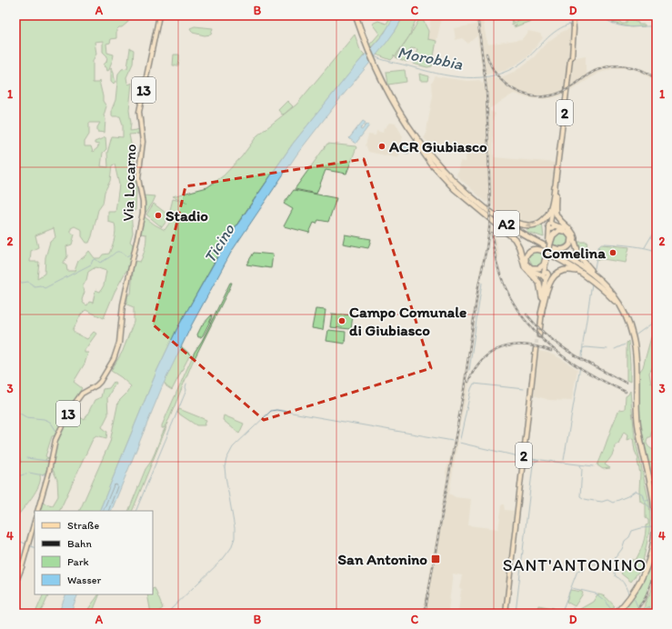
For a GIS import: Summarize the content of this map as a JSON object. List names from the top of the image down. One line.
{"streets":{"highway":["A2"],"main road":["13","2","Via Locarno"]},"crossings":[["2","A2"]],"districts":["SANT'ANTONINO"],"water":["Morobbia","Ticino"],"places":{"other":["ACR Giubiasco","Stadio","Comelina","Campo Comunale di Giubiasco"],"transit":["San Antonino"]},"legend":["Straße","Bahn","Park","Wasser"],"grid":{"columns":["A","B","C","D"],"rows":["1","2","3","4"]}}
